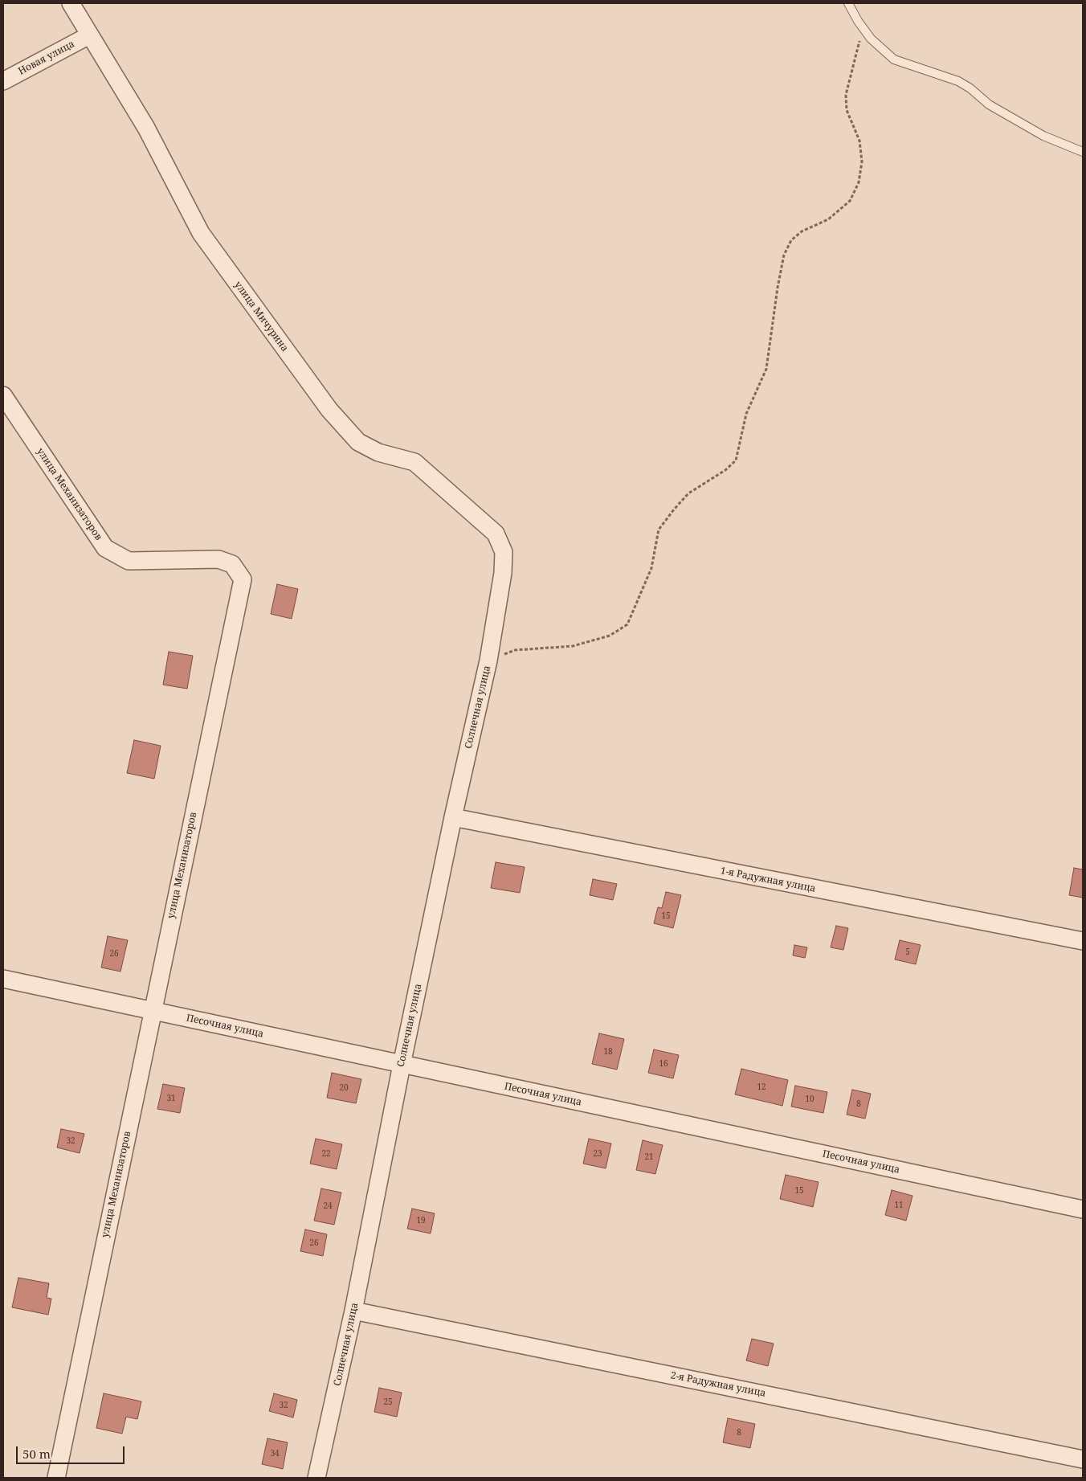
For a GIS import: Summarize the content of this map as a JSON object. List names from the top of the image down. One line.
{"streets":{"street":["Новая улица","улица Мичурина","улица Механизаторов","Солнечная улица","1-я Радужная улица","Песочная улица","2-я Радужная улица"]},"crossings":[["Новая улица","улица Мичурина"],["улица Мичурина","Солнечная улица"],["улица Механизаторов","Песочная улица"],["Солнечная улица","1-я Радужная улица"],["Солнечная улица","Песочная улица"],["Солнечная улица","2-я Радужная улица"]],"house_numbers":["15","5","26","18","16","12","20","31","10","8","32","22","23","21","15","11","24","19","26","25","32","8","34"],"scale_bar":"50 m"}
